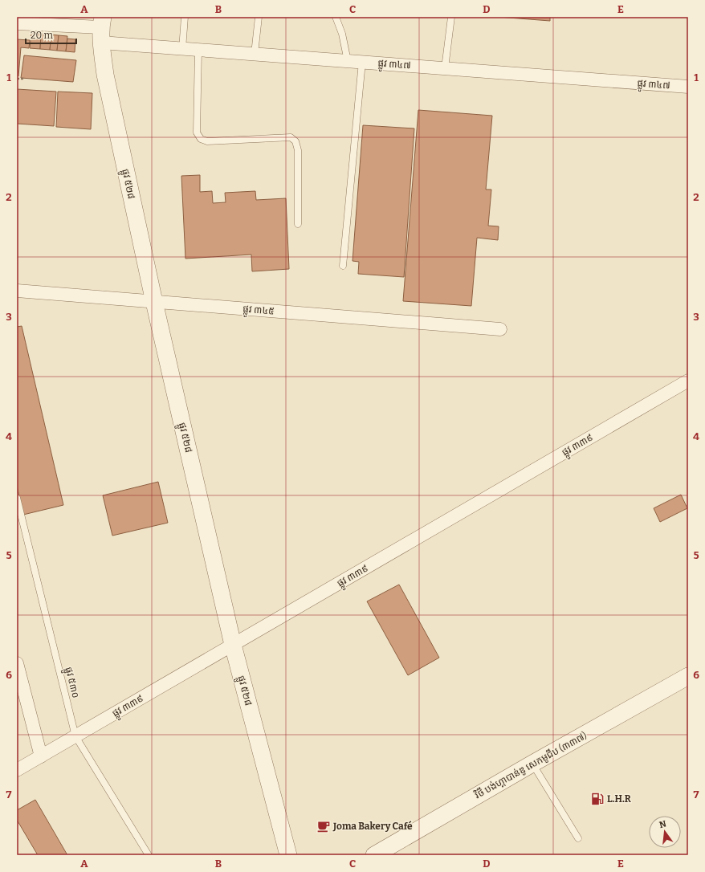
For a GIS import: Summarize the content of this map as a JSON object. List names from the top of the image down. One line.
{"streets":{"street":["ផ្លូវ ៣៤៧","ផ្លូវ ៥២៨","ផ្លូវ ៣៤៥","ផ្លូវ ៣៣៩","វិថី បង់ហ្គាបាន់ឌូ សេកមូជីប (៣៣៧)"],"lane":["ផ្លូវ ៥៣០"]},"crossings":[["ផ្លូវ ៣៤៧","ផ្លូវ ៥២៨"],["ផ្លូវ ៥២៨","ផ្លូវ ៣៤៥"],["ផ្លូវ ៥២៨","ផ្លូវ ៣៣៩"],["ផ្លូវ ៣៣៩","ផ្លូវ ៥៣០"]],"places":{"fuel station":["L.H.R"],"cafe":["Joma Bakery Café"]},"scale_bar":"20 m","north":"top","grid":{"columns":["A","B","C","D","E"],"rows":["1","2","3","4","5","6","7"]}}
